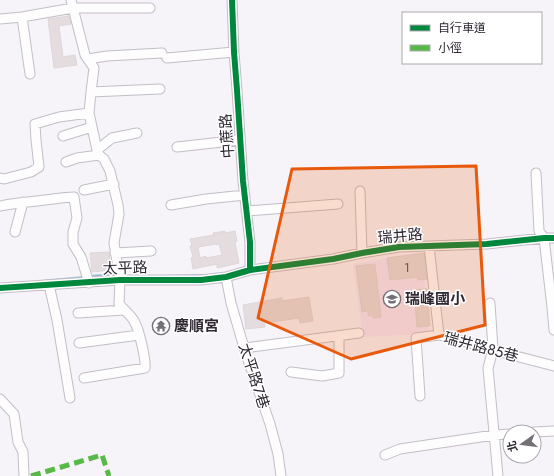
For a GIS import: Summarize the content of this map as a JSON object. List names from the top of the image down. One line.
{"streets":{"street":["中蔗路","瑞井路","太平路","瑞井路85巷","太平路7巷"]},"crossings":[["中蔗路","瑞井路"],["中蔗路","太平路"],["瑞井路","太平路"],["太平路","太平路7巷"]],"places":{"school or university":["瑞峰國小"],"temple":["慶順宮"]},"house_numbers":["1"],"legend":["自行車道","小徑"],"north":"left"}
